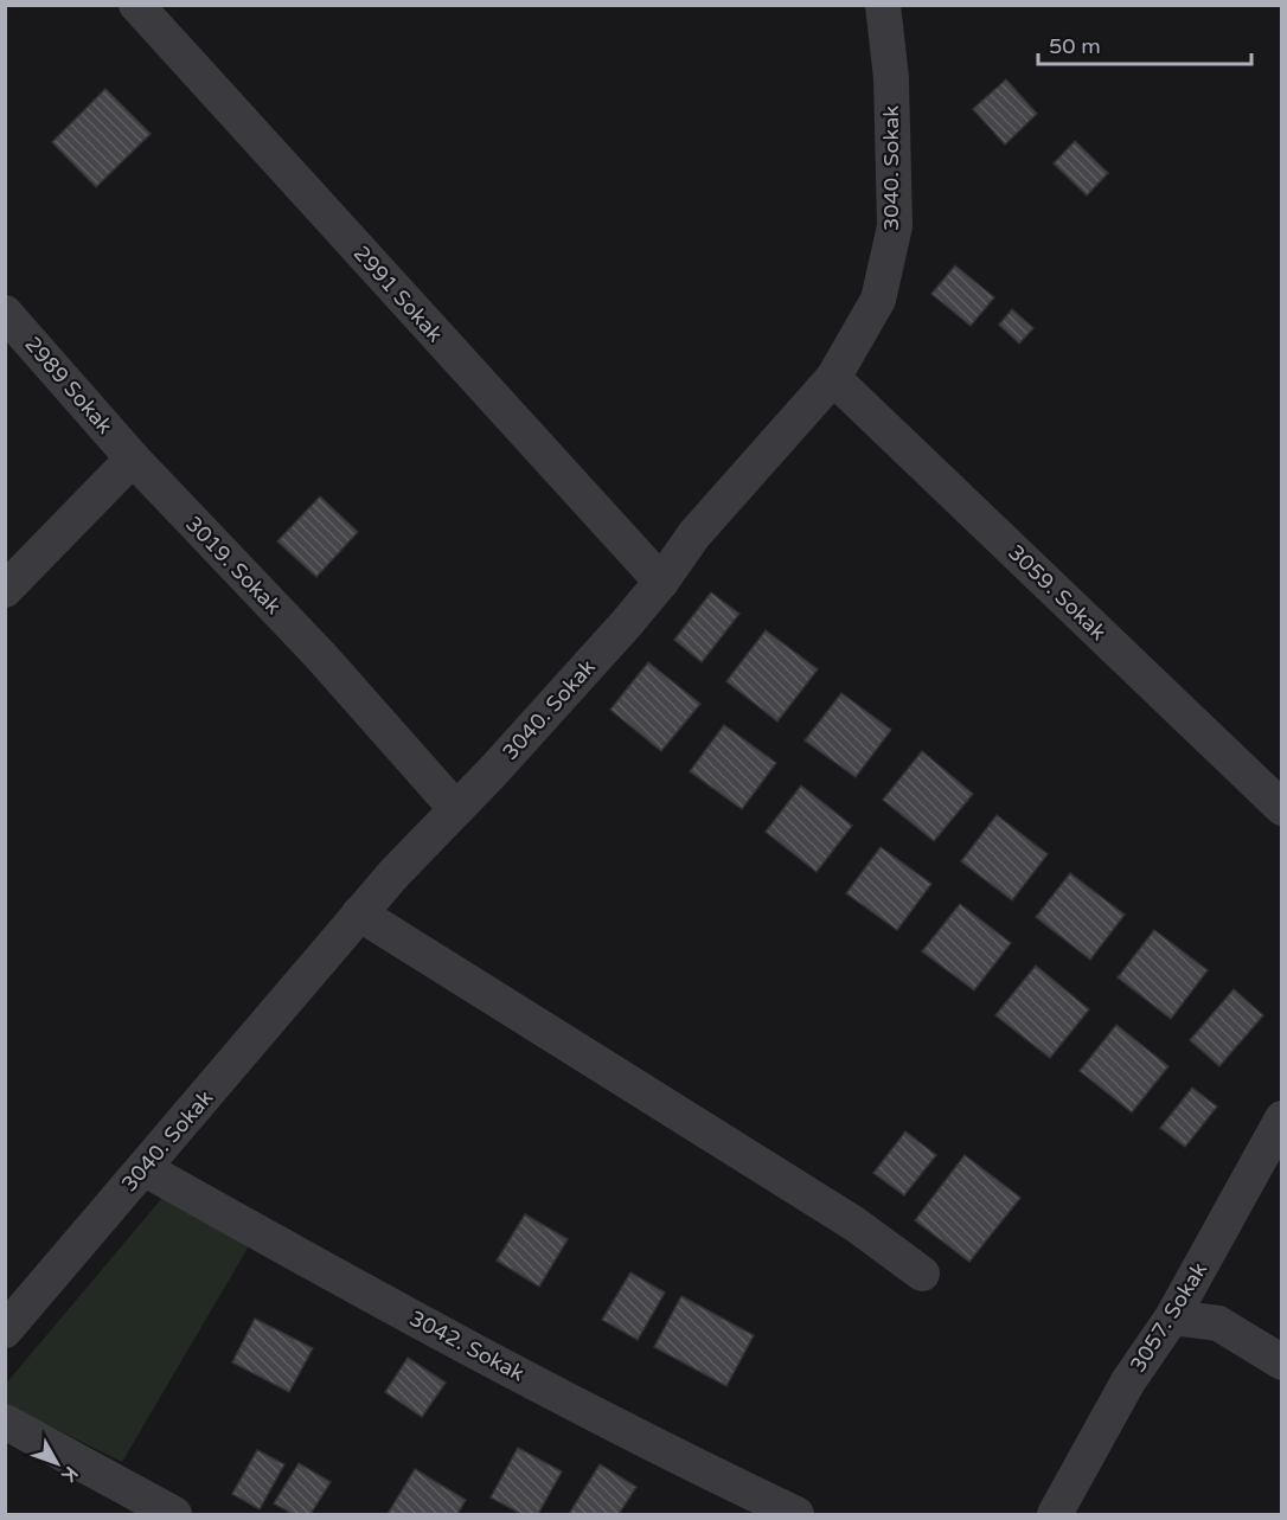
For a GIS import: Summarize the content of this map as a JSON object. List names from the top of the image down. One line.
{"streets":{"street":["3040. Sokak","2991 Sokak","2989 Sokak","3019. Sokak","3059. Sokak","3057. Sokak","3042. Sokak"]},"crossings":[["3040. Sokak","2991 Sokak"],["3040. Sokak","3019. Sokak"],["3040. Sokak","3059. Sokak"],["3040. Sokak","3042. Sokak"],["2989 Sokak","3019. Sokak"]],"scale_bar":"50 m","north":"bottom right"}
